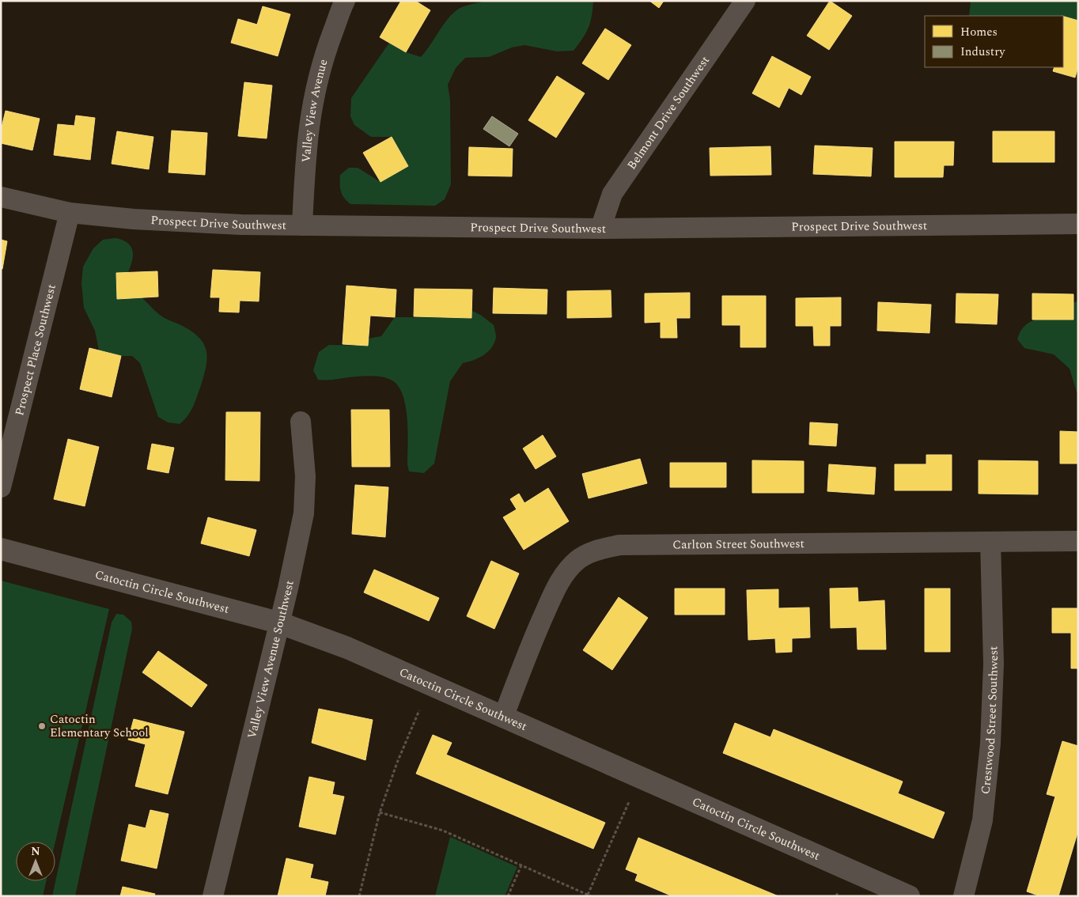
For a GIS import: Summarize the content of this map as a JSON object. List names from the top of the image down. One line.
{"streets":{"main road":["Catoctin Circle Southwest"],"street":["Valley View Avenue","Belmont Drive Southwest","Prospect Drive Southwest","Prospect Place Southwest","Carlton Street Southwest","Valley View Avenue Southwest","Crestwood Street Southwest"]},"crossings":[["Valley View Avenue","Prospect Drive Southwest"],["Belmont Drive Southwest","Prospect Drive Southwest"],["Prospect Drive Southwest","Prospect Place Southwest"],["Carlton Street Southwest","Catoctin Circle Southwest"],["Carlton Street Southwest","Crestwood Street Southwest"],["Catoctin Circle Southwest","Valley View Avenue Southwest"]],"places":["Catoctin Elementary School"],"legend":["Homes","Industry"],"north":"top"}
